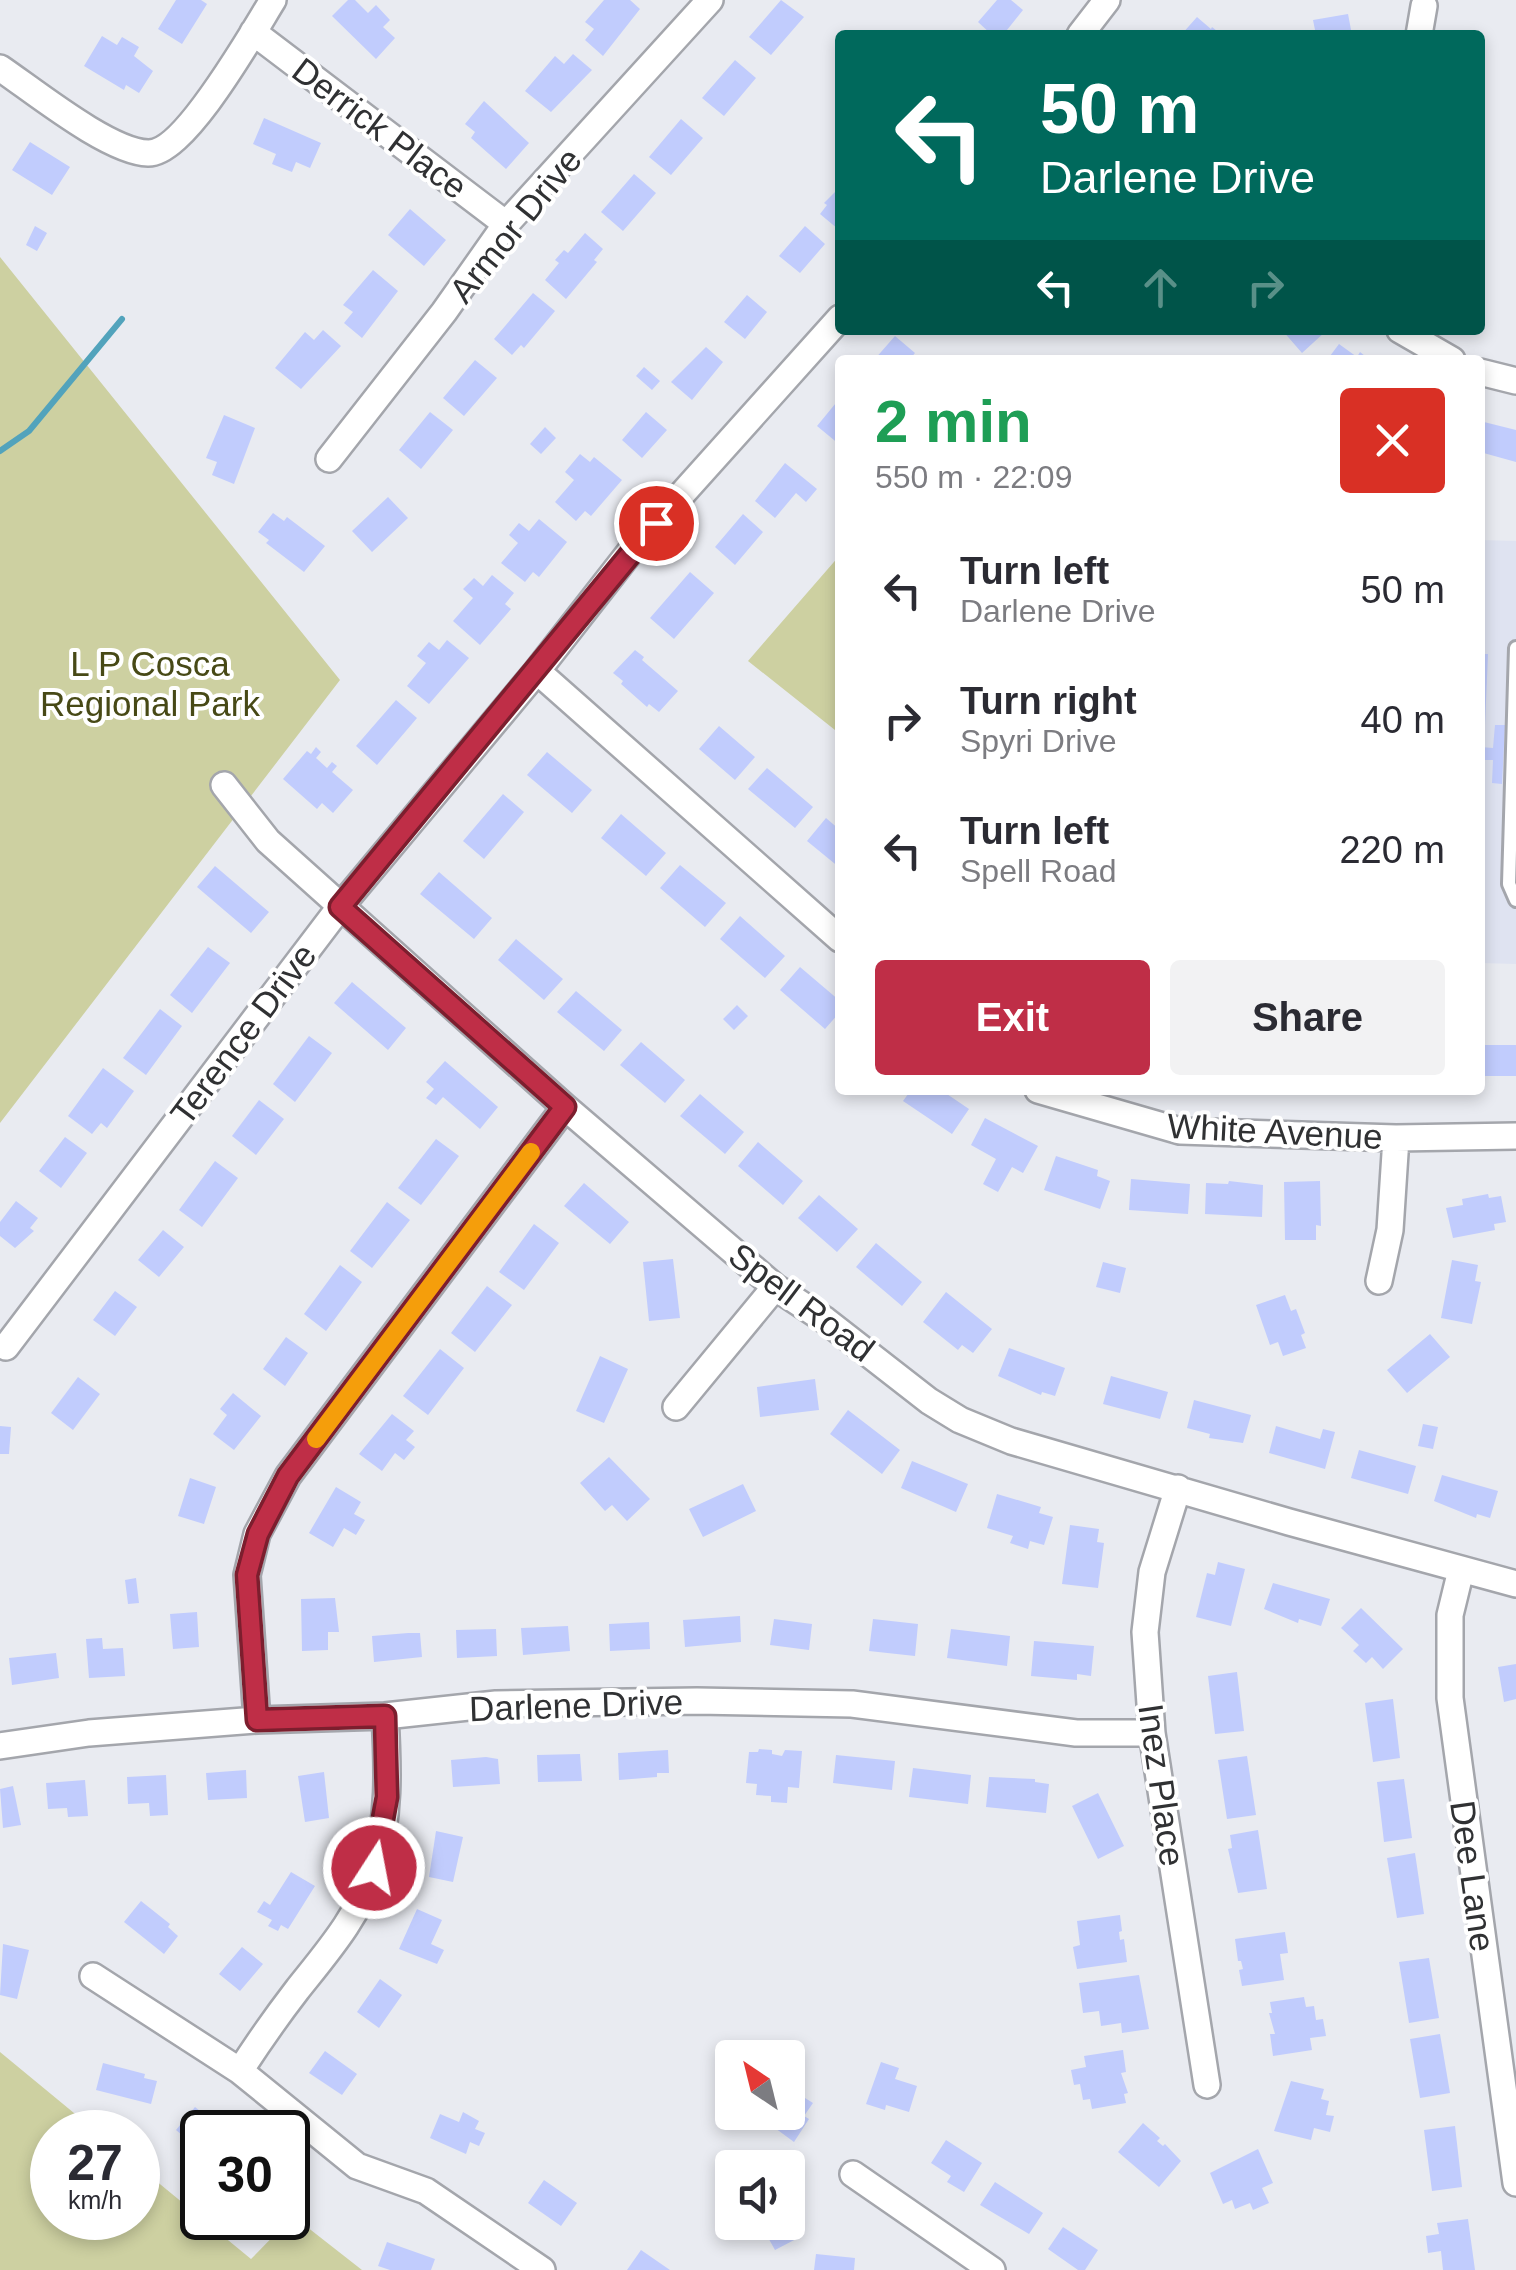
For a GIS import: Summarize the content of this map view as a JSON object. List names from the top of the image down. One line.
{"streets":{"street":["Derrick Place","Armor Drive","Terence Drive","White Avenue","Spell Road","Darlene Drive","Inez Place","Dee Lane"]},"crossings":[["Derrick Place","Armor Drive"],["Terence Drive","Spell Road"],["Spell Road","Inez Place"],["Spell Road","Dee Lane"],["Darlene Drive","Inez Place"]],"parks":["L P Cosca Regional Park"],"north":"top left","page":{"turn":["50 m","Darlene Drive"],"heading":["2 min","550 m · 22:09"],"list":[{"name":"Turn left","note":"Darlene Drive","value":"50 m"},{"name":"Turn right","note":"Spyri Drive","value":"40 m"},{"name":"Turn left","note":"Spell Road","value":"220 m"}],"buttons":["Exit","Share"],"speed":"27 km/h","limit":"30"}}
